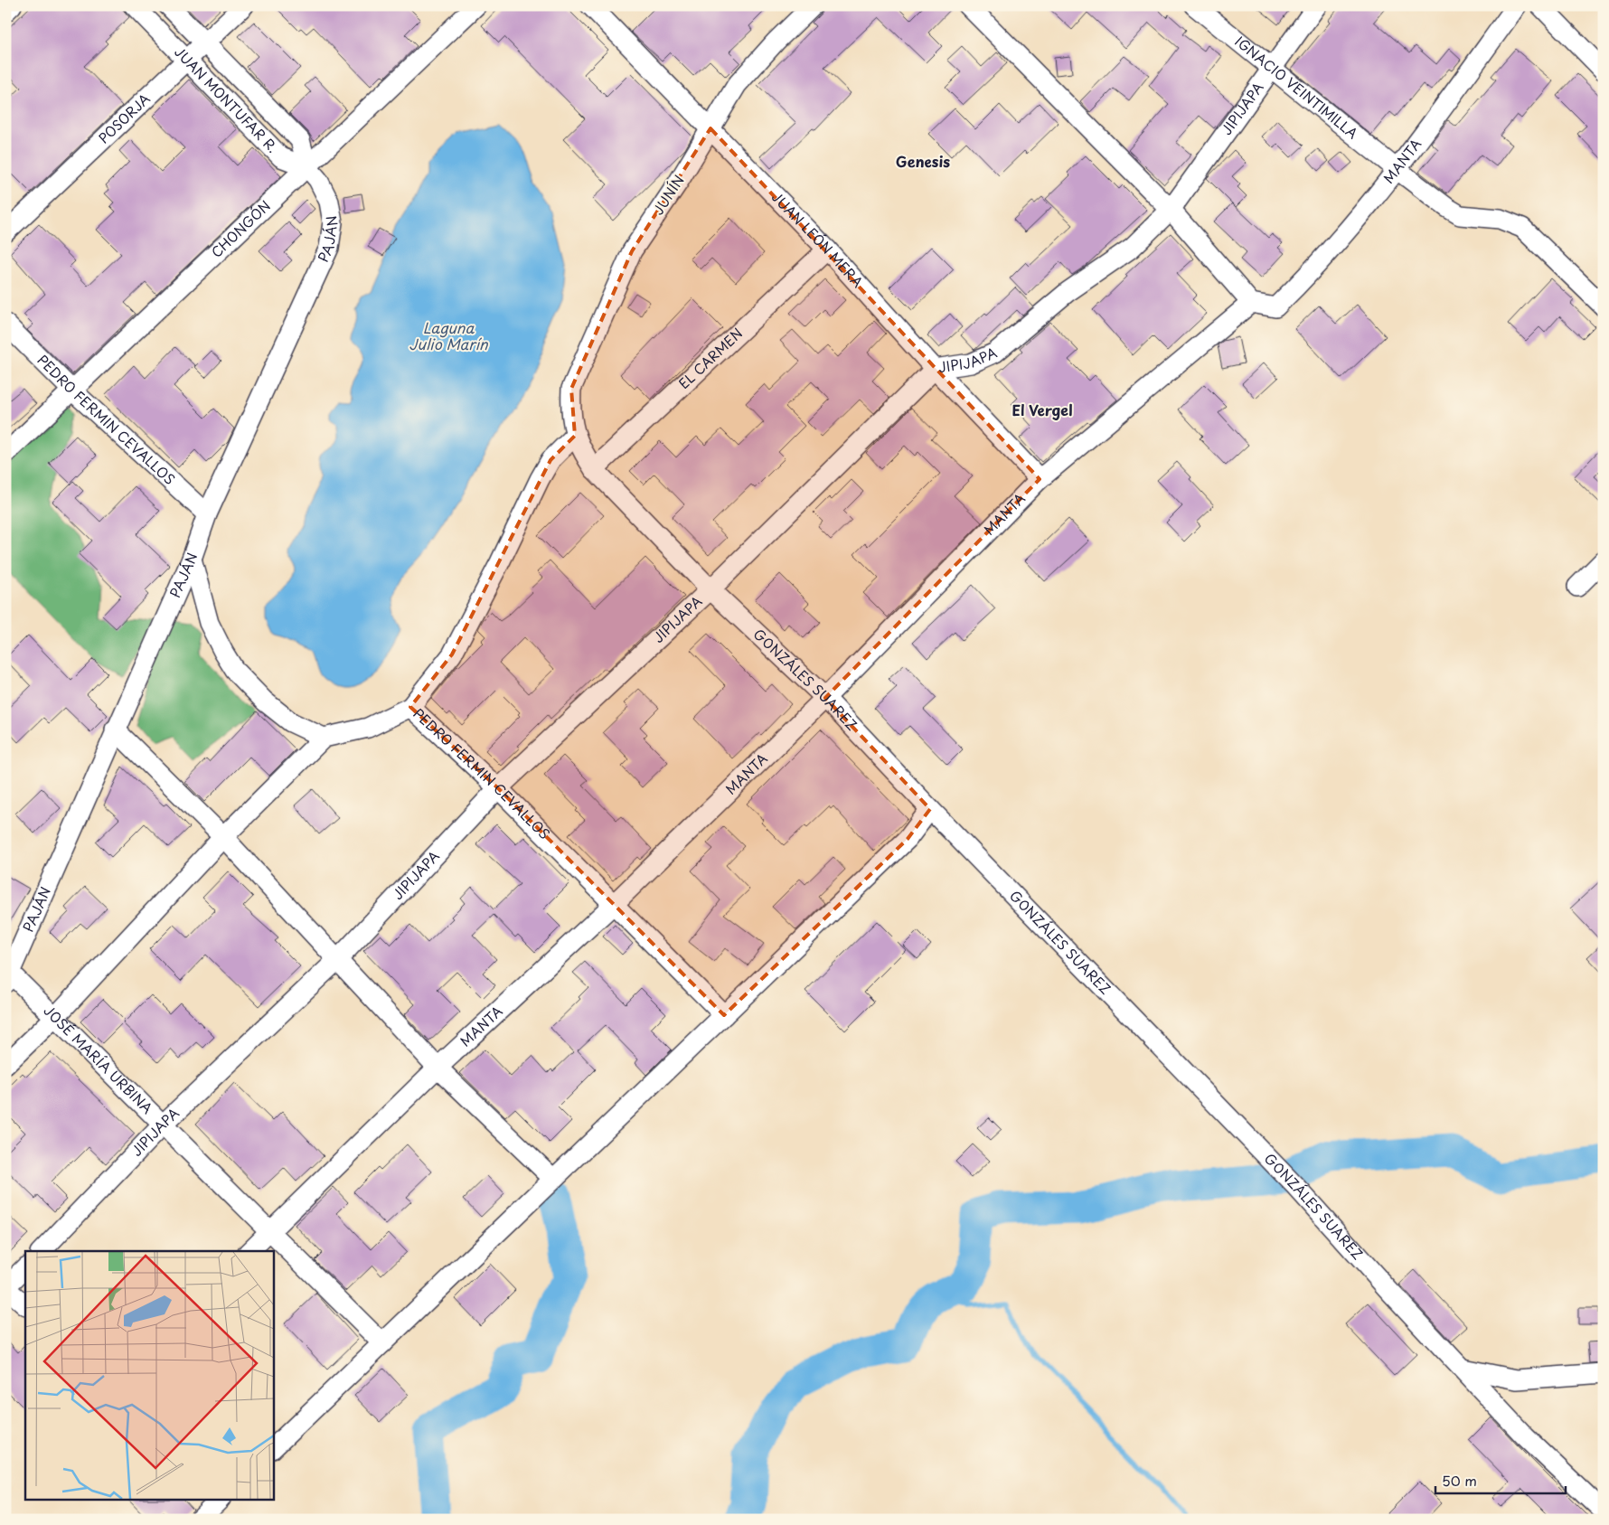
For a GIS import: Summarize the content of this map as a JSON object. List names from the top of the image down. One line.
{"streets":{"street":["IGNACIO VEINTIMILLA","JUAN MONTUFAR R.","JIPIJAPA","POSORJA","MANTA","JUNÍN","CHONGÓN","PAJÁN","JUAN LEÓN MERA","EL CARMEN","PEDRO FERMIN CEVALLOS","GONZÁLES SUAREZ","JOSÉ MARÍA URBINA"]},"crossings":[["IGNACIO VEINTIMILLA","JIPIJAPA"],["IGNACIO VEINTIMILLA","MANTA"],["JUAN MONTUFAR R.","POSORJA"],["JUAN MONTUFAR R.","CHONGÓN"],["JUAN MONTUFAR R.","PAJÁN"],["JIPIJAPA","JUAN LEÓN MERA"],["JIPIJAPA","PEDRO FERMIN CEVALLOS"],["JIPIJAPA","GONZÁLES SUAREZ"],["JIPIJAPA","JOSÉ MARÍA URBINA"],["MANTA","JUAN LEÓN MERA"],["MANTA","PEDRO FERMIN CEVALLOS"],["MANTA","GONZÁLES SUAREZ"],["MANTA","JOSÉ MARÍA URBINA"],["JUNÍN","JUAN LEÓN MERA"],["JUNÍN","GONZÁLES SUAREZ"],["CHONGÓN","PAJÁN"],["CHONGÓN","PEDRO FERMIN CEVALLOS"],["PAJÁN","PEDRO FERMIN CEVALLOS"],["PAJÁN","JOSÉ MARÍA URBINA"],["JUAN LEÓN MERA","EL CARMEN"],["EL CARMEN","GONZÁLES SUAREZ"]],"districts":["Genesis","El Vergel"],"water":["Laguna Julio Marín"],"scale_bar":"50 m"}
